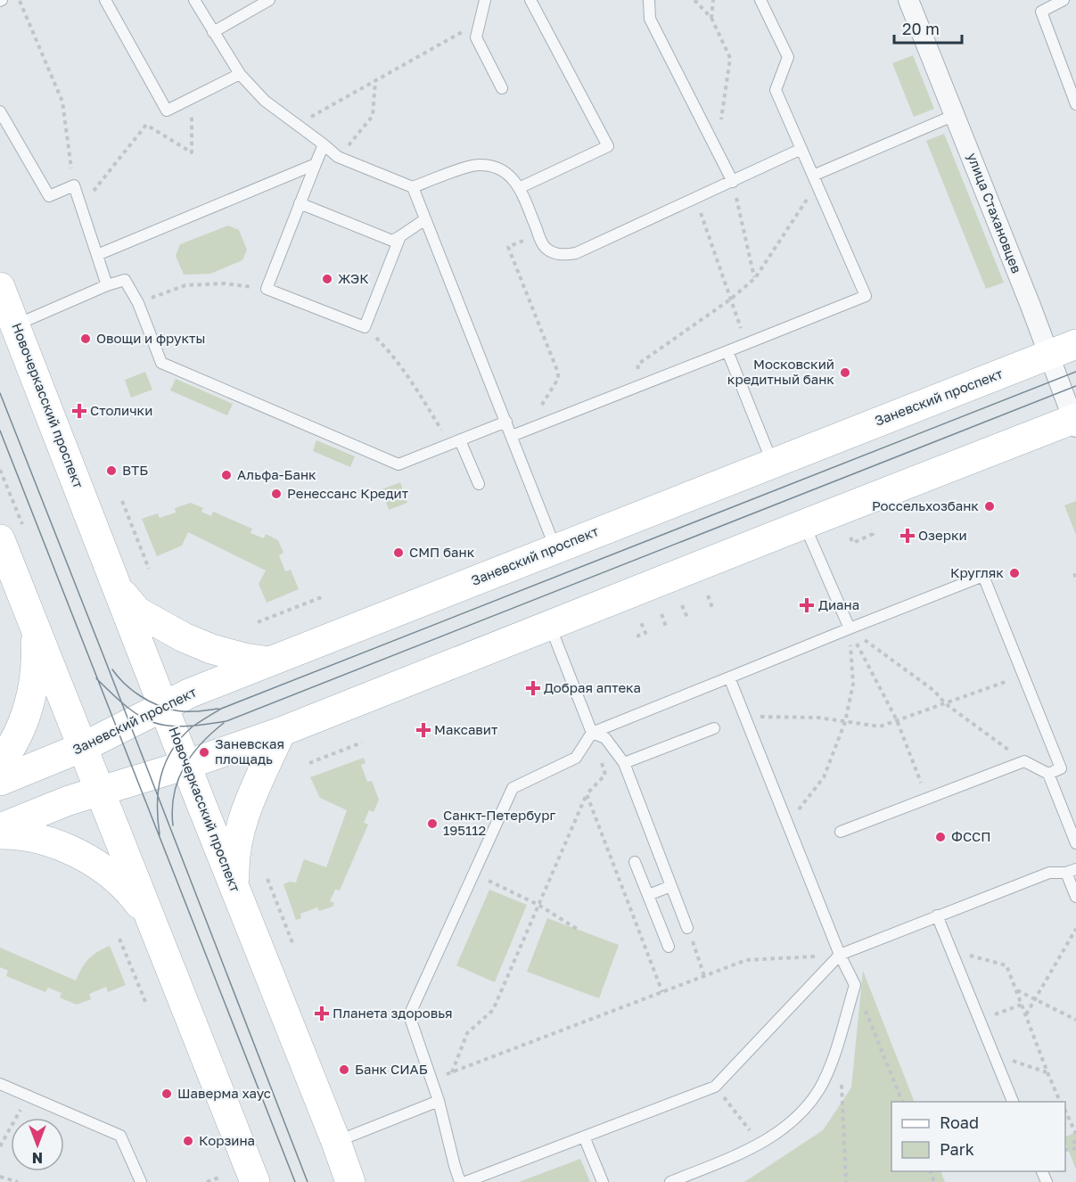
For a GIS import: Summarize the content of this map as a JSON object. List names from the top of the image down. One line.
{"streets":{"main road":["Заневский проспект","Новочеркасский проспект"],"street":["улица Стахановцев"]},"crossings":[["улица Стахановцев","Заневский проспект"],["Заневский проспект","Новочеркасский проспект"]],"places":{"other":["ЖЭК","Овощи и фрукты","Московский кредитный банк","ВТБ","Альфа-Банк","Ренессанс Кредит","Россельхозбанк","СМП банк","Кругляк","Заневская площадь","Санкт-Петербург 195112","ФССП","Банк СИАБ","Шаверма хаус","Корзина"],"health":["Столички","Озерки","Диана","Добрая аптека","Максавит","Планета здоровья"]},"legend":["Road","Park"],"scale_bar":"20 m","north":"bottom"}
